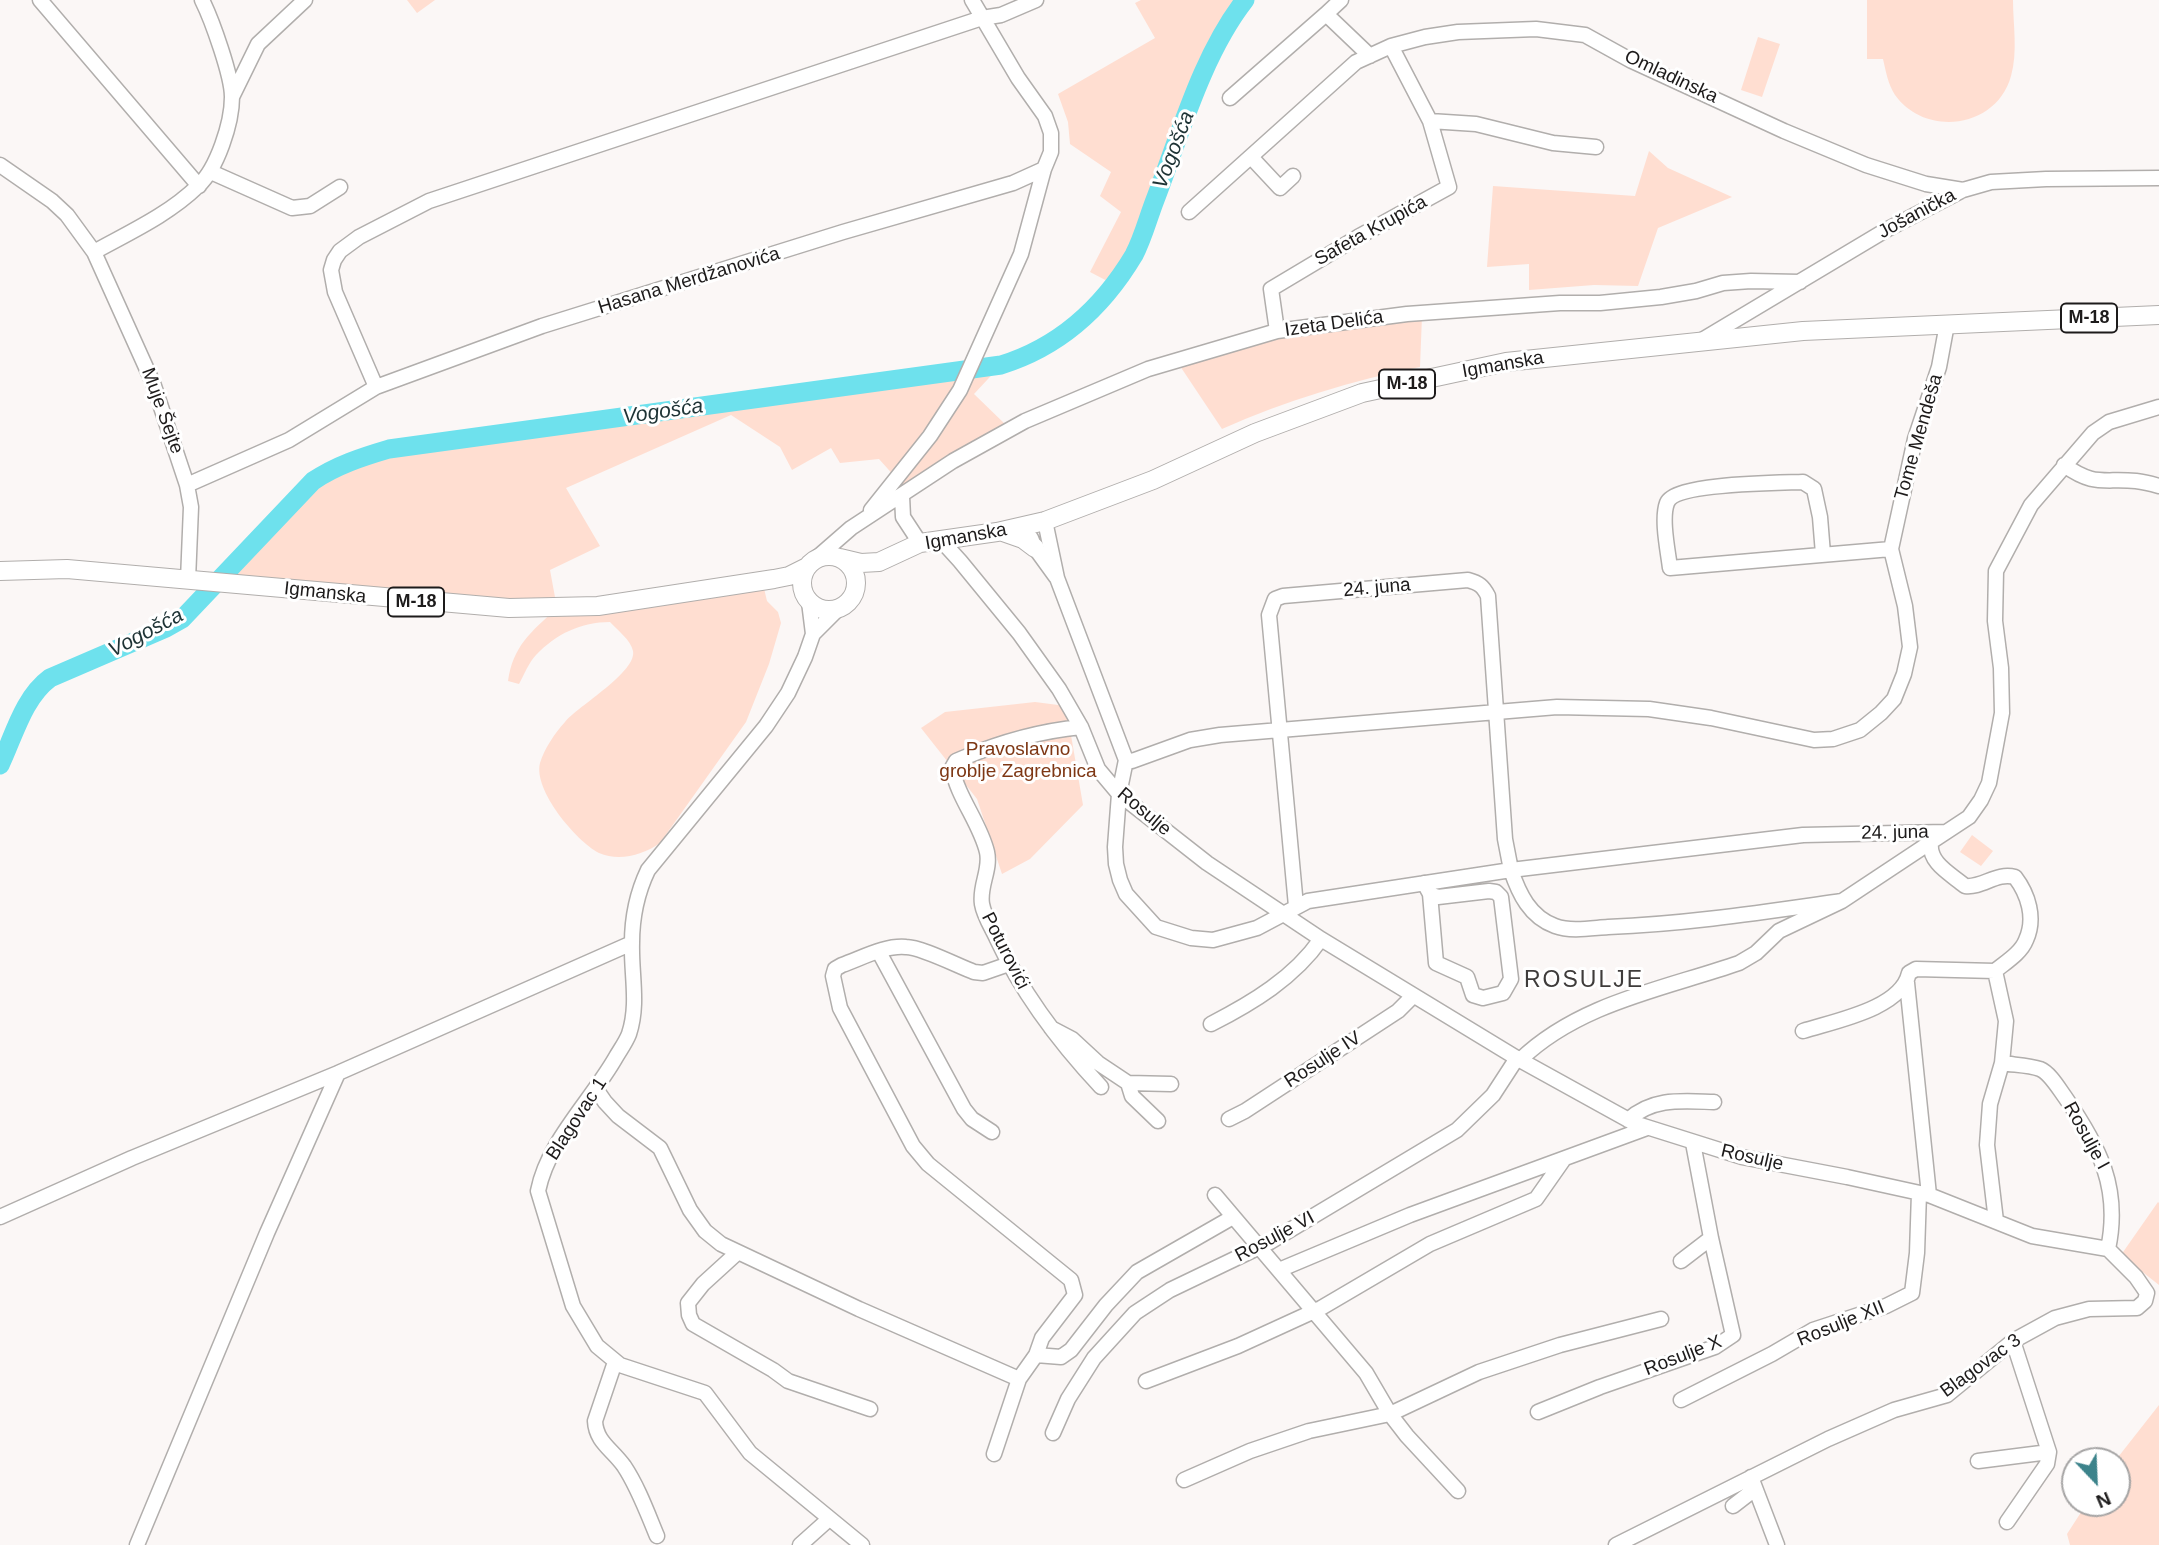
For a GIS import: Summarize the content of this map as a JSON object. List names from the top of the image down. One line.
{"streets":{"main road":["M-18","Igmanska"],"street":["Omladinska","Jošanička","Safeta Krupića","Hasana Merdžanovića","Izeta Delića","Muje Šejte","Tome Mendeša","24. juna","Rosulje","Poturovići","Rosulje IV","Blagovac 1","Rosulje I","Rosulje VI","Rosulje XII","Rosulje X","Blagovac 3"]},"crossings":[["Omladinska","Jošanička"],["Omladinska","Safeta Krupića"],["Jošanička","Izeta Delića"],["Jošanička","Igmanska"],["Safeta Krupića","Izeta Delića"],["Hasana Merdžanovića","Muje Šejte"],["M-18","Izeta Delića"],["M-18","Igmanska"],["M-18","Blagovac 1"],["Izeta Delića","Igmanska"],["Izeta Delića","Blagovac 1"],["Igmanska","Muje Šejte"],["Igmanska","Tome Mendeša"],["Igmanska","Rosulje"],["Igmanska","Blagovac 1"],["Tome Mendeša","24. juna"],["Rosulje","Poturovići"],["Rosulje","Rosulje IV"],["Rosulje","Rosulje VI"],["Rosulje","Rosulje XII"],["Rosulje","Rosulje X"],["Rosulje I","Blagovac 3"]],"districts":["ROSULJE"],"water":["Vogošća"],"parks":["Pravoslavno groblje Zagrebnica"],"north":"bottom right"}
